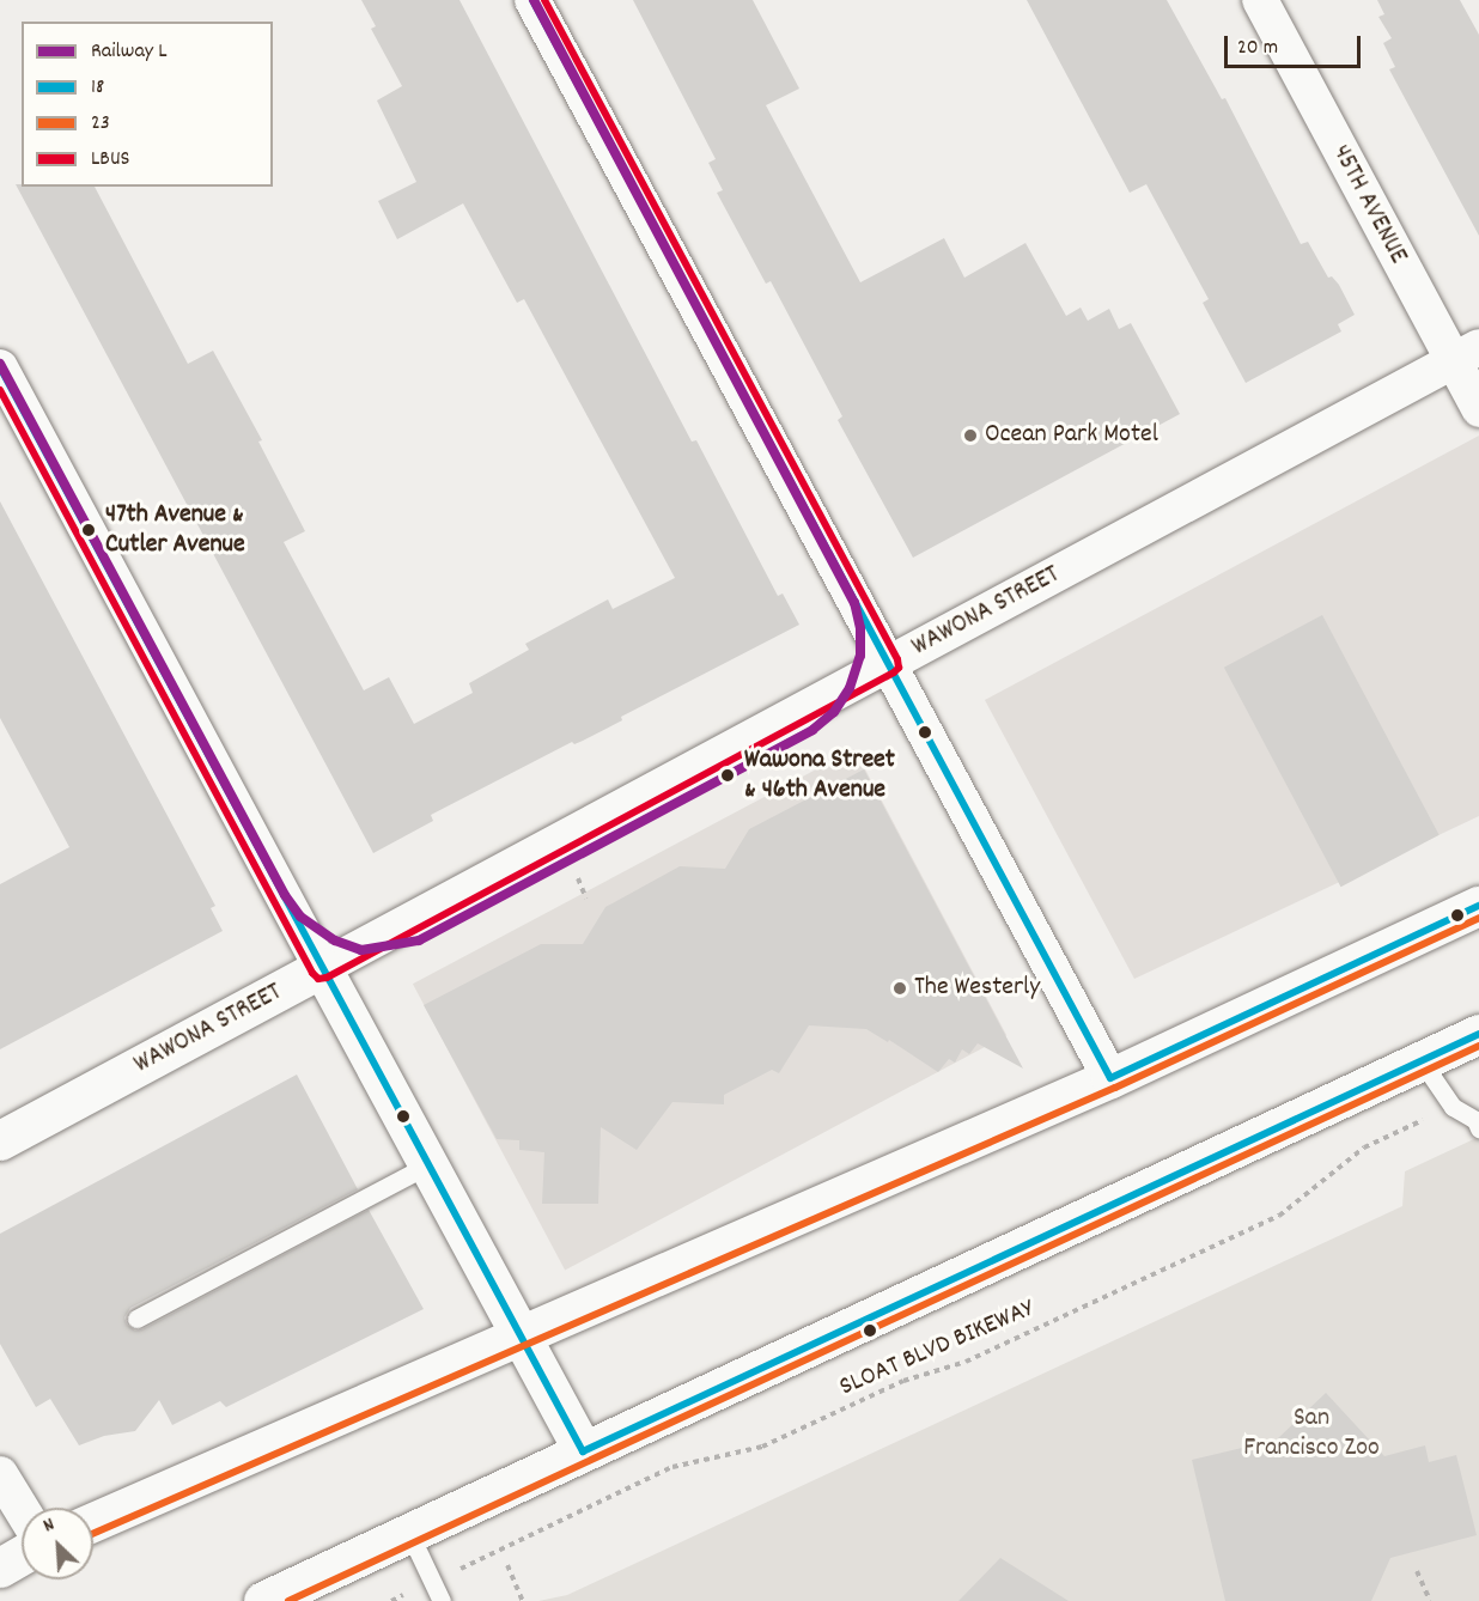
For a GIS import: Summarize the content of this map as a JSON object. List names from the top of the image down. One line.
{"streets":{"street":["45TH AVENUE","WAWONA STREET"],"path":["SLOAT BLVD BIKEWAY"]},"crossings":[["45TH AVENUE","WAWONA STREET"]],"parks":["San Francisco Zoo"],"places":["Ocean Park Motel","47th Avenue & Cutler Avenue","Wawona Street & 46th Avenue","The Westerly"],"lines":["rail line L","transit line 18","transit line LBUS","transit line 23"],"legend":["Railway L","18","23","LBUS"],"scale_bar":"20 m","north":"top left"}
